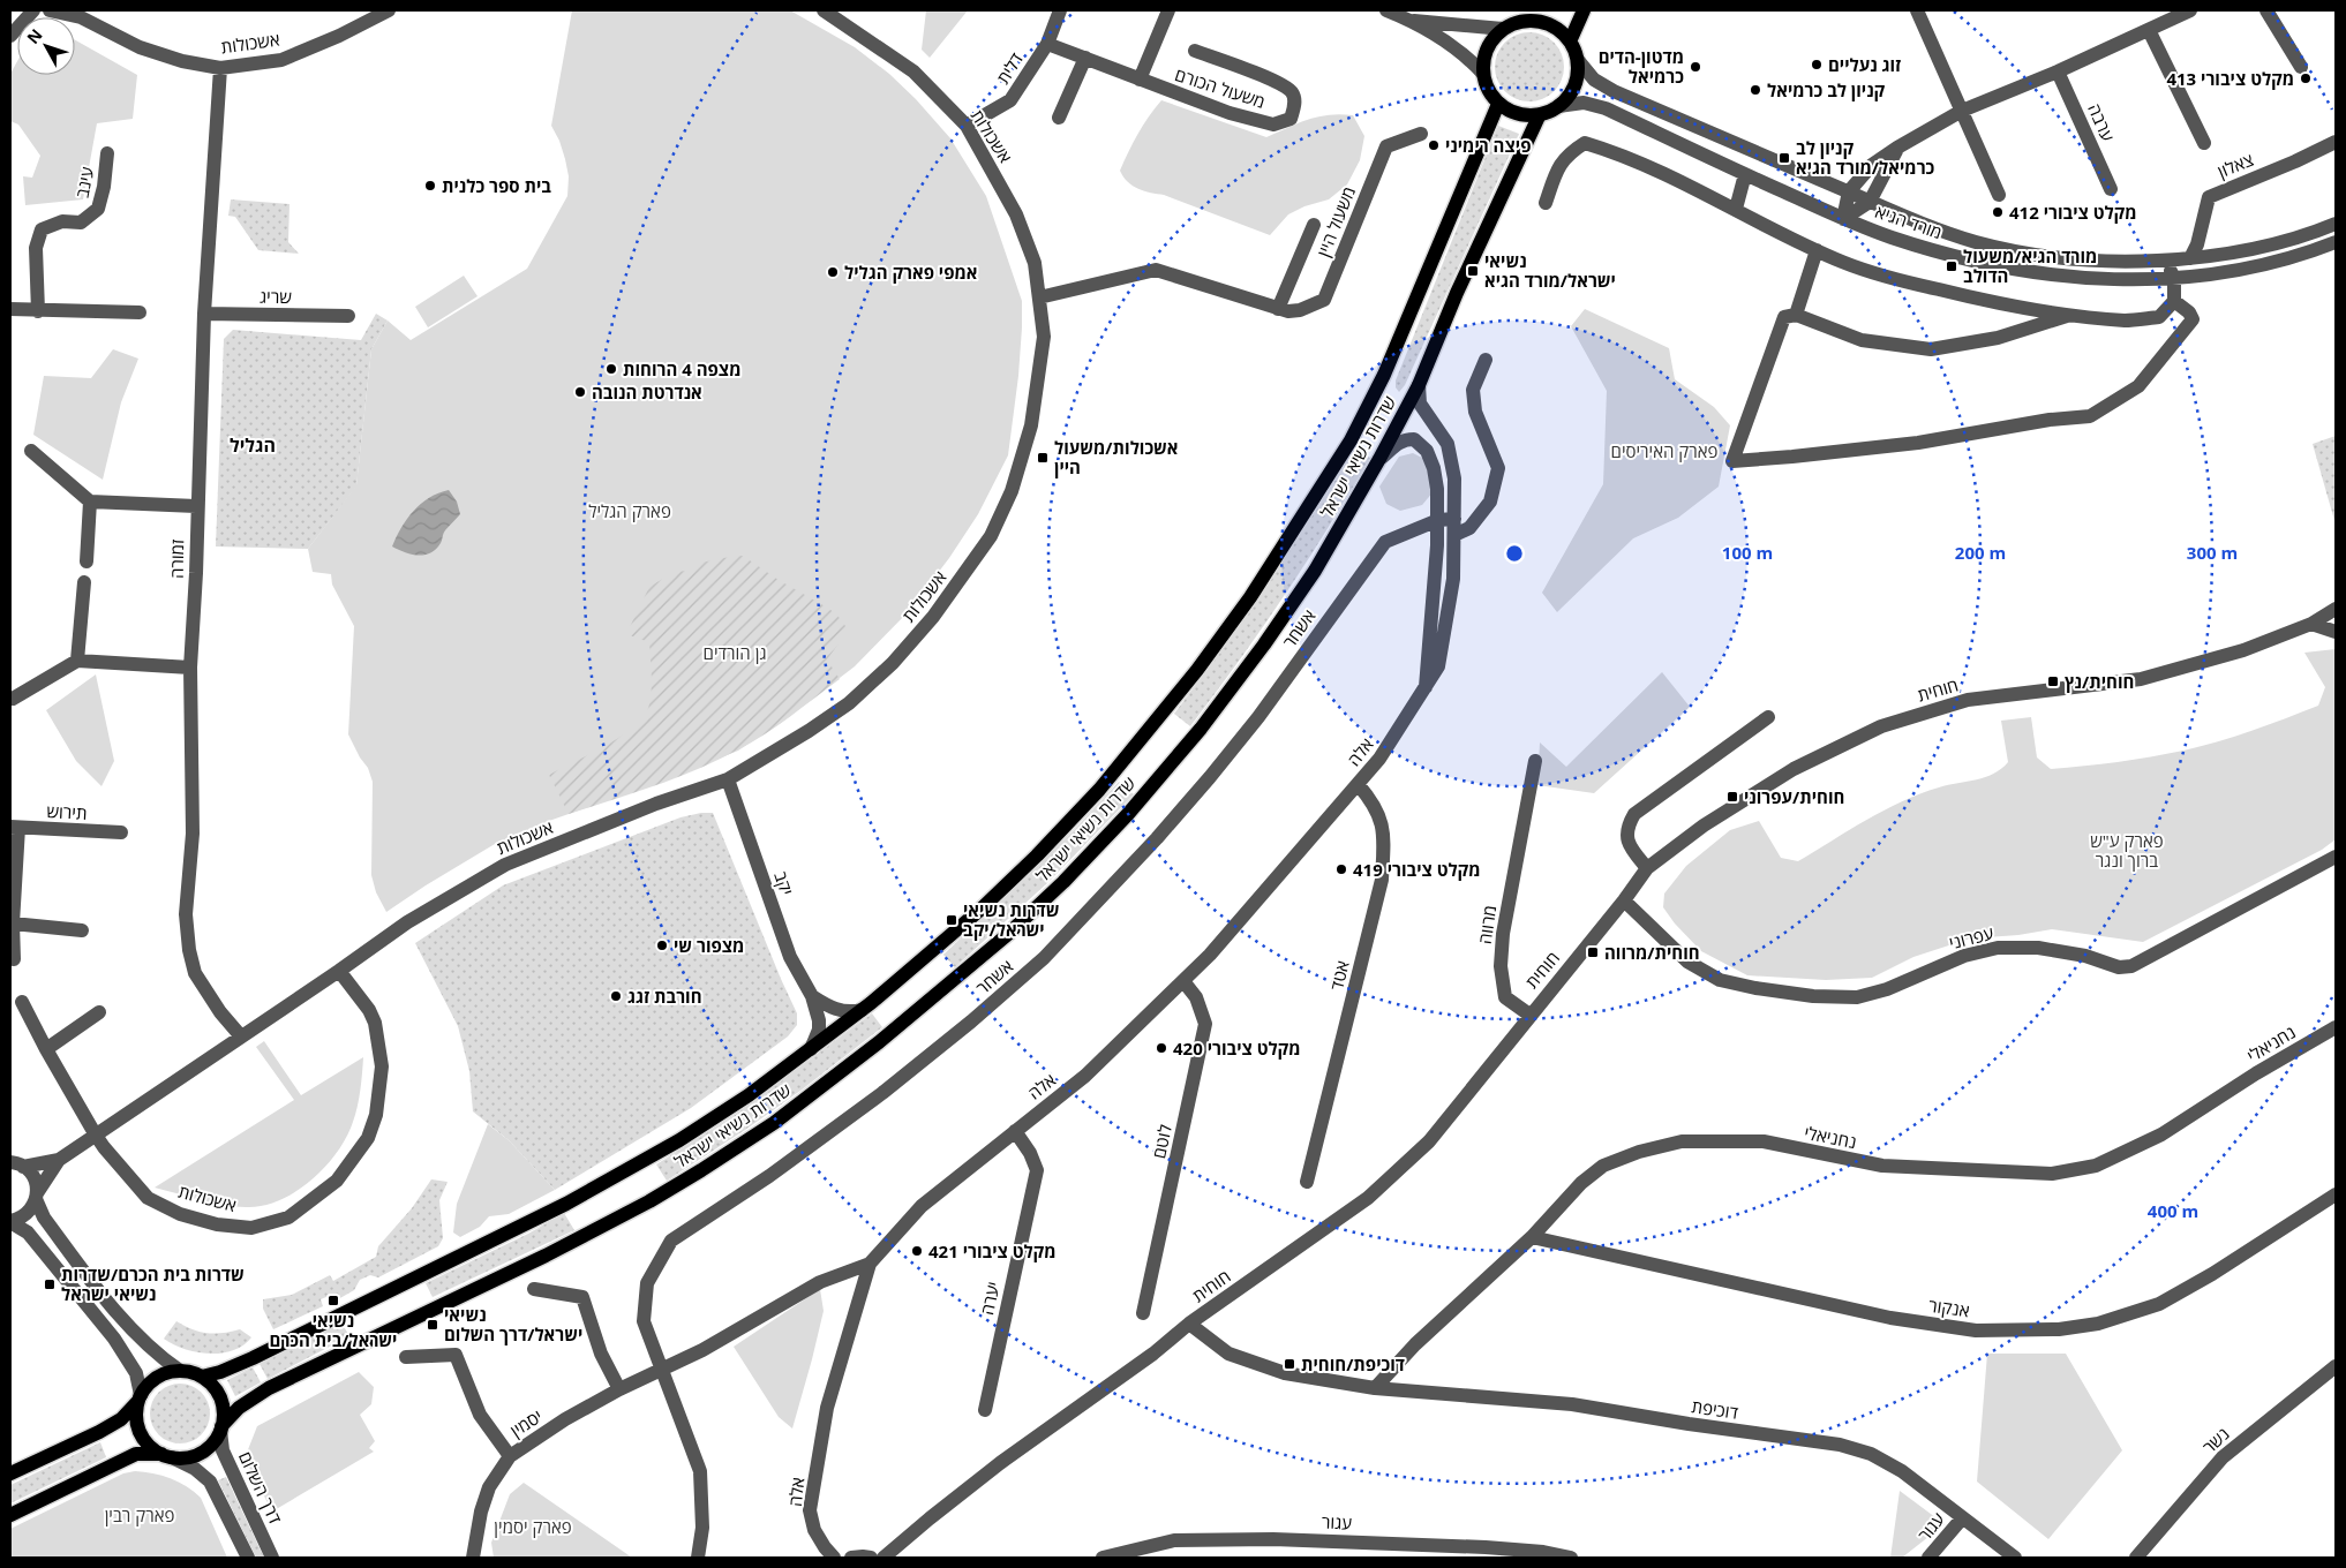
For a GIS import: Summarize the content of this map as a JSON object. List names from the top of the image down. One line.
{"streets":{"main road":["שדרות נשיאי ישראל"],"street":["אשכולות","דלית","משעול הכורם","ערבה","צאלון","עינב","משעול היין","מורד הגיא","שריג","זמורה","אשחר","חוחית","אלה","תירוש","יקב","מרווה","עפרוני","אטד","נחניאלי","לוטם","יערה","אנקור","דוכיפת","יסמין","נשר","דרך השלום","עגור"]},"crossings":[["אשכולות","דלית"],["אשכולות","משעול היין"],["אשכולות","זמורה"],["אשכולות","יקב"],["דלית","משעול הכורם"],["צאלון","מורד הגיא"],["מורד הגיא","שדרות נשיאי ישראל"],["שריג","זמורה"],["שדרות נשיאי ישראל","אלה"],["שדרות נשיאי ישראל","יקב"],["שדרות נשיאי ישראל","דרך השלום"],["אשחר","אלה"],["אשחר","יסמין"],["חוחית","מרווה"],["חוחית","עפרוני"],["חוחית","דוכיפת"],["אלה","אטד"],["אלה","לוטם"],["אלה","יערה"],["אלה","יסמין"],["נחניאלי","אנקור"],["נחניאלי","דוכיפת"],["דוכיפת","עגור"]],"districts":["הגליל"],"parks":["פארק האיריסים","פארק הגליל","גן הורדים","פארק ע\"ש ברוך ונגר","פארק רבין","פארק יסמין"],"places":{"other":["זוג נעליים","מדטון-הדים כרמיאל","מקלט ציבורי 413","קניון לב כרמיאל","פיצה רימיני","בית ספר כלנית","מקלט ציבורי 412","אמפי פארק הגליל","מצפה 4 הרוחות","אנדרטת הנובה","מקלט ציבורי 419","מצפור שי","חורבת זגג","מקלט ציבורי 420","מקלט ציבורי 421"],"transit":["קניון לב כרמיאל/מורד הגיא","מורד הגיא/משעול הדולב","נשיאי ישראל/מורד הגיא","אשכולות/משעול היין","חוחית/נץ","חוחית/עפרוני","שדרות נשיאי ישראל/יקב","חוחית/מרווה","שדרות בית הכרם/שדרות נשיאי ישראל","נשיאי ישראל/בית הכרם","נשיאי ישראל/דרך השלום","דוכיפת/חוחית"]},"north":"top left","rings":["100 m","200 m","300 m","400 m"]}
